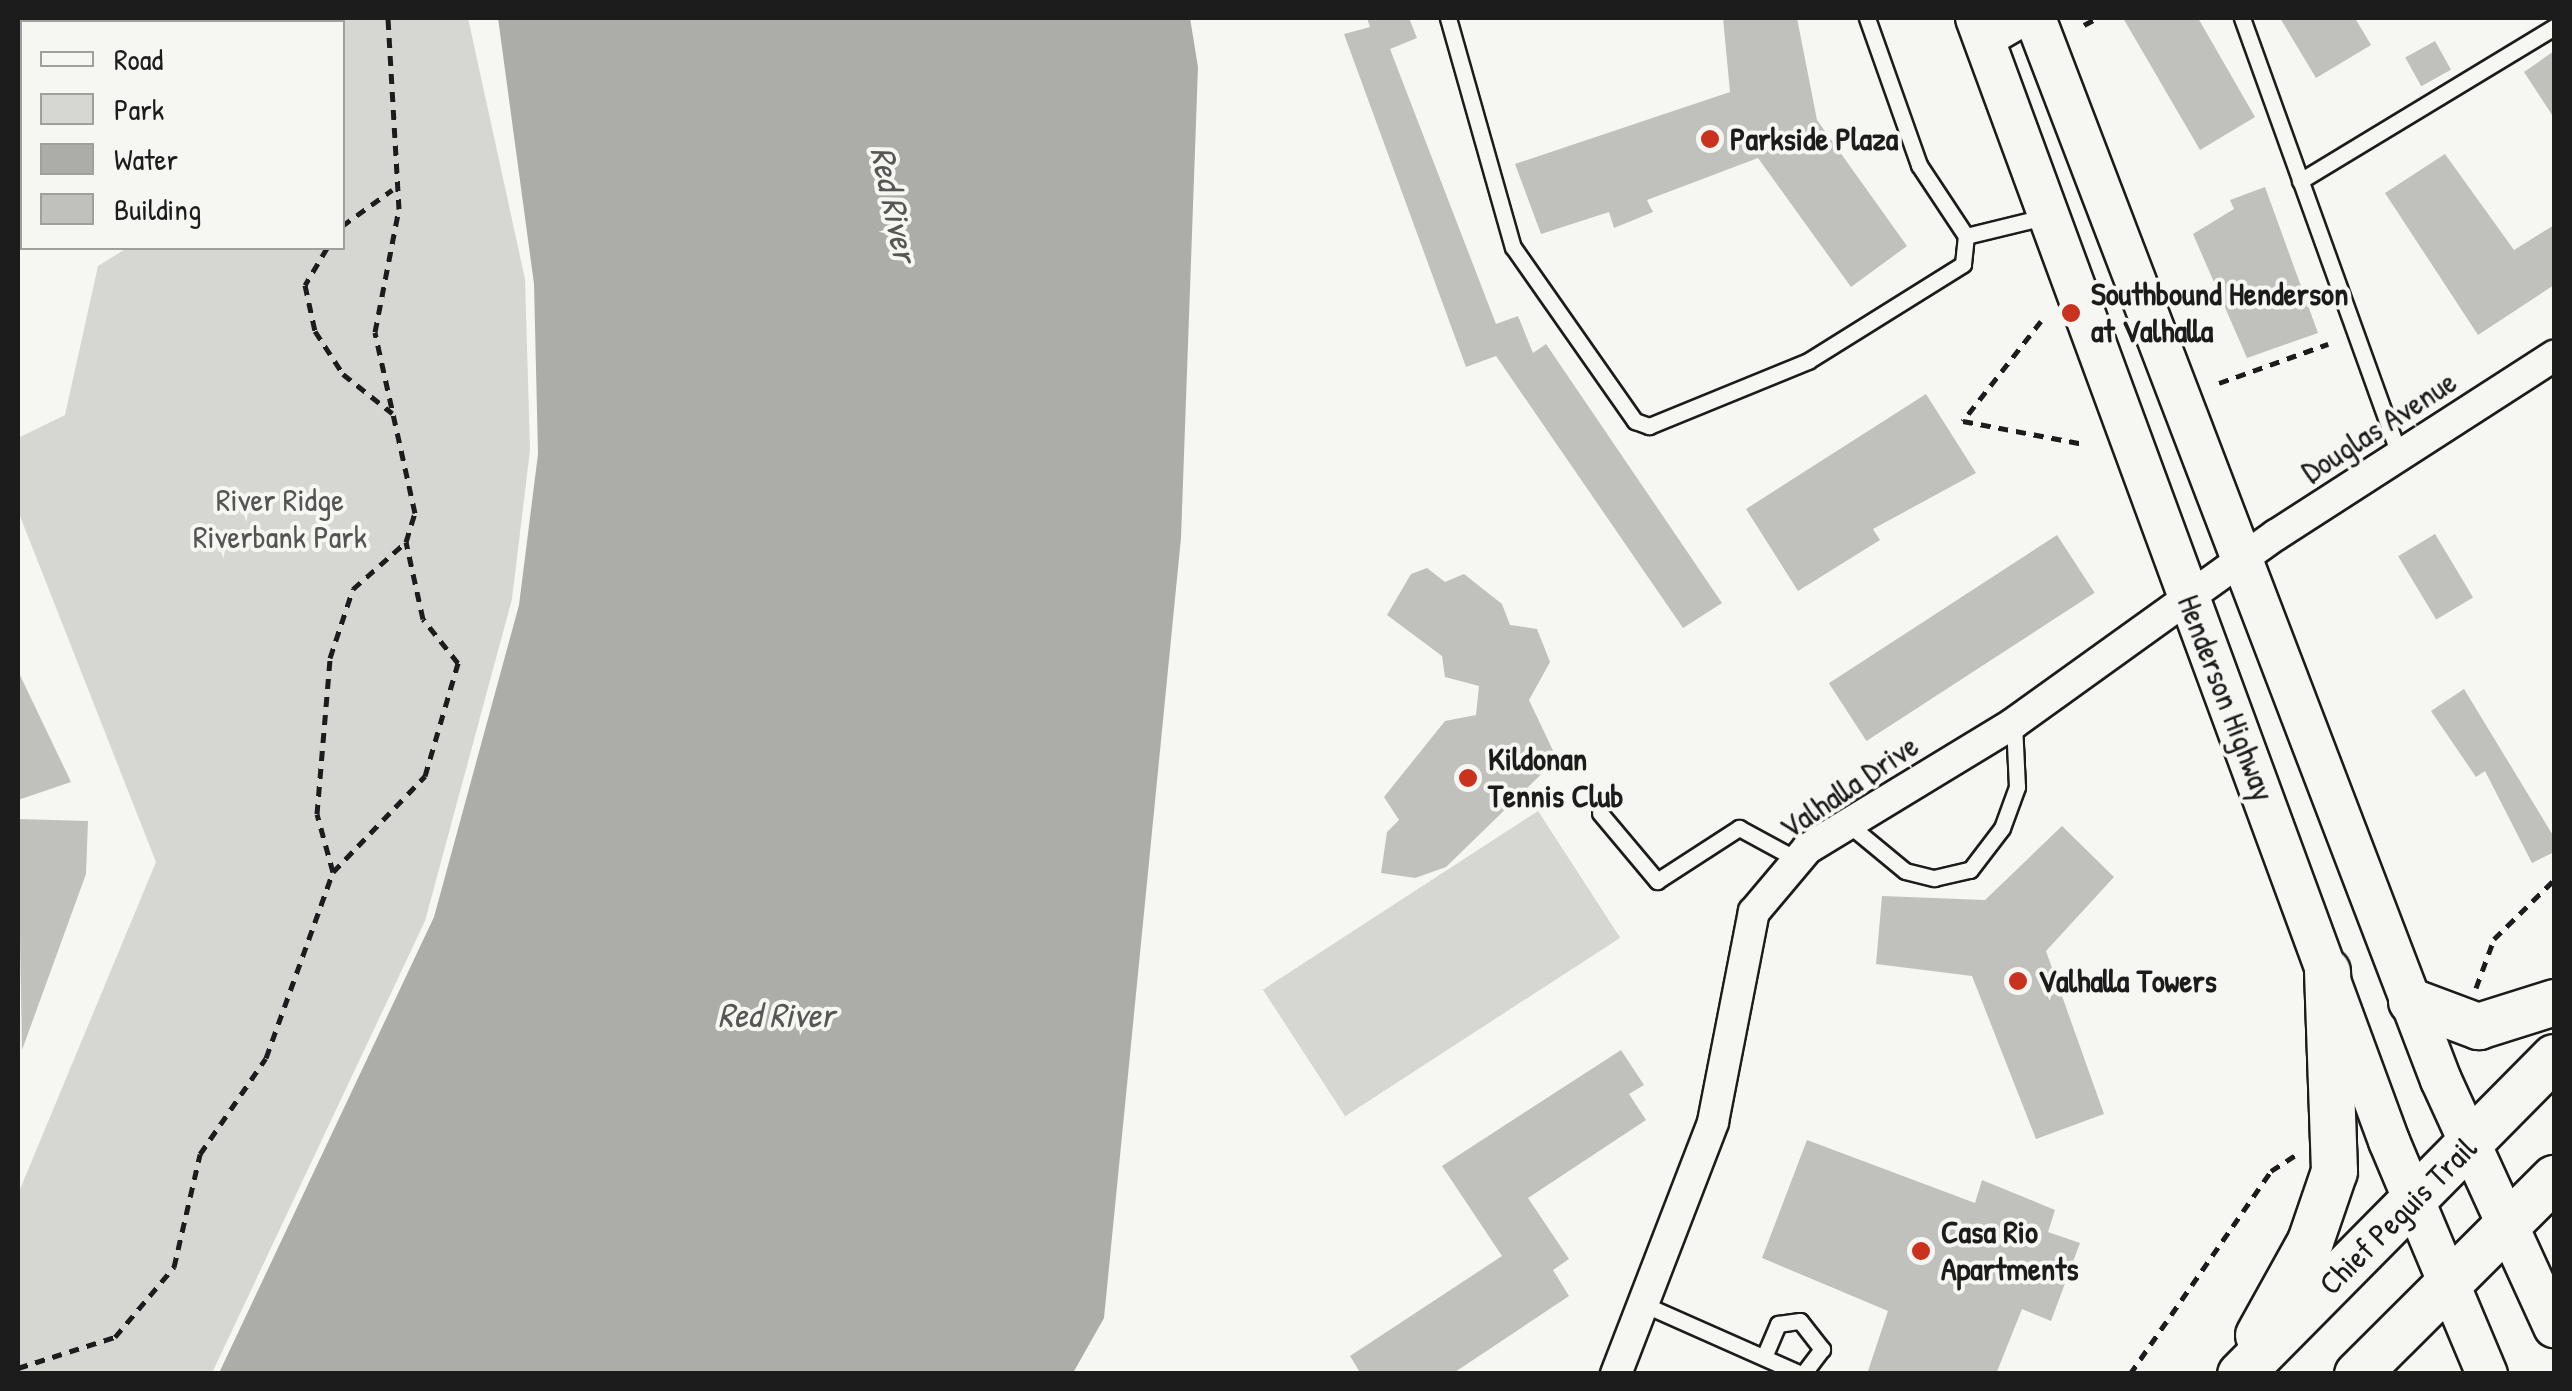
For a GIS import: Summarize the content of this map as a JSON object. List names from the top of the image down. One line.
{"streets":{"main road":["Henderson Highway","Chief Peguis Trail"],"street":["Douglas Avenue","Valhalla Drive"]},"crossings":[["Douglas Avenue","Henderson Highway"],["Douglas Avenue","Valhalla Drive"],["Henderson Highway","Valhalla Drive"],["Henderson Highway","Chief Peguis Trail"]],"water":["Red River"],"parks":["River Ridge Riverbank Park"],"places":["Parkside Plaza","Southbound Henderson at Valhalla","Kildonan Tennis Club","Valhalla Towers","Casa Rio Apartments"],"legend":["Road","Park","Water","Building"]}
